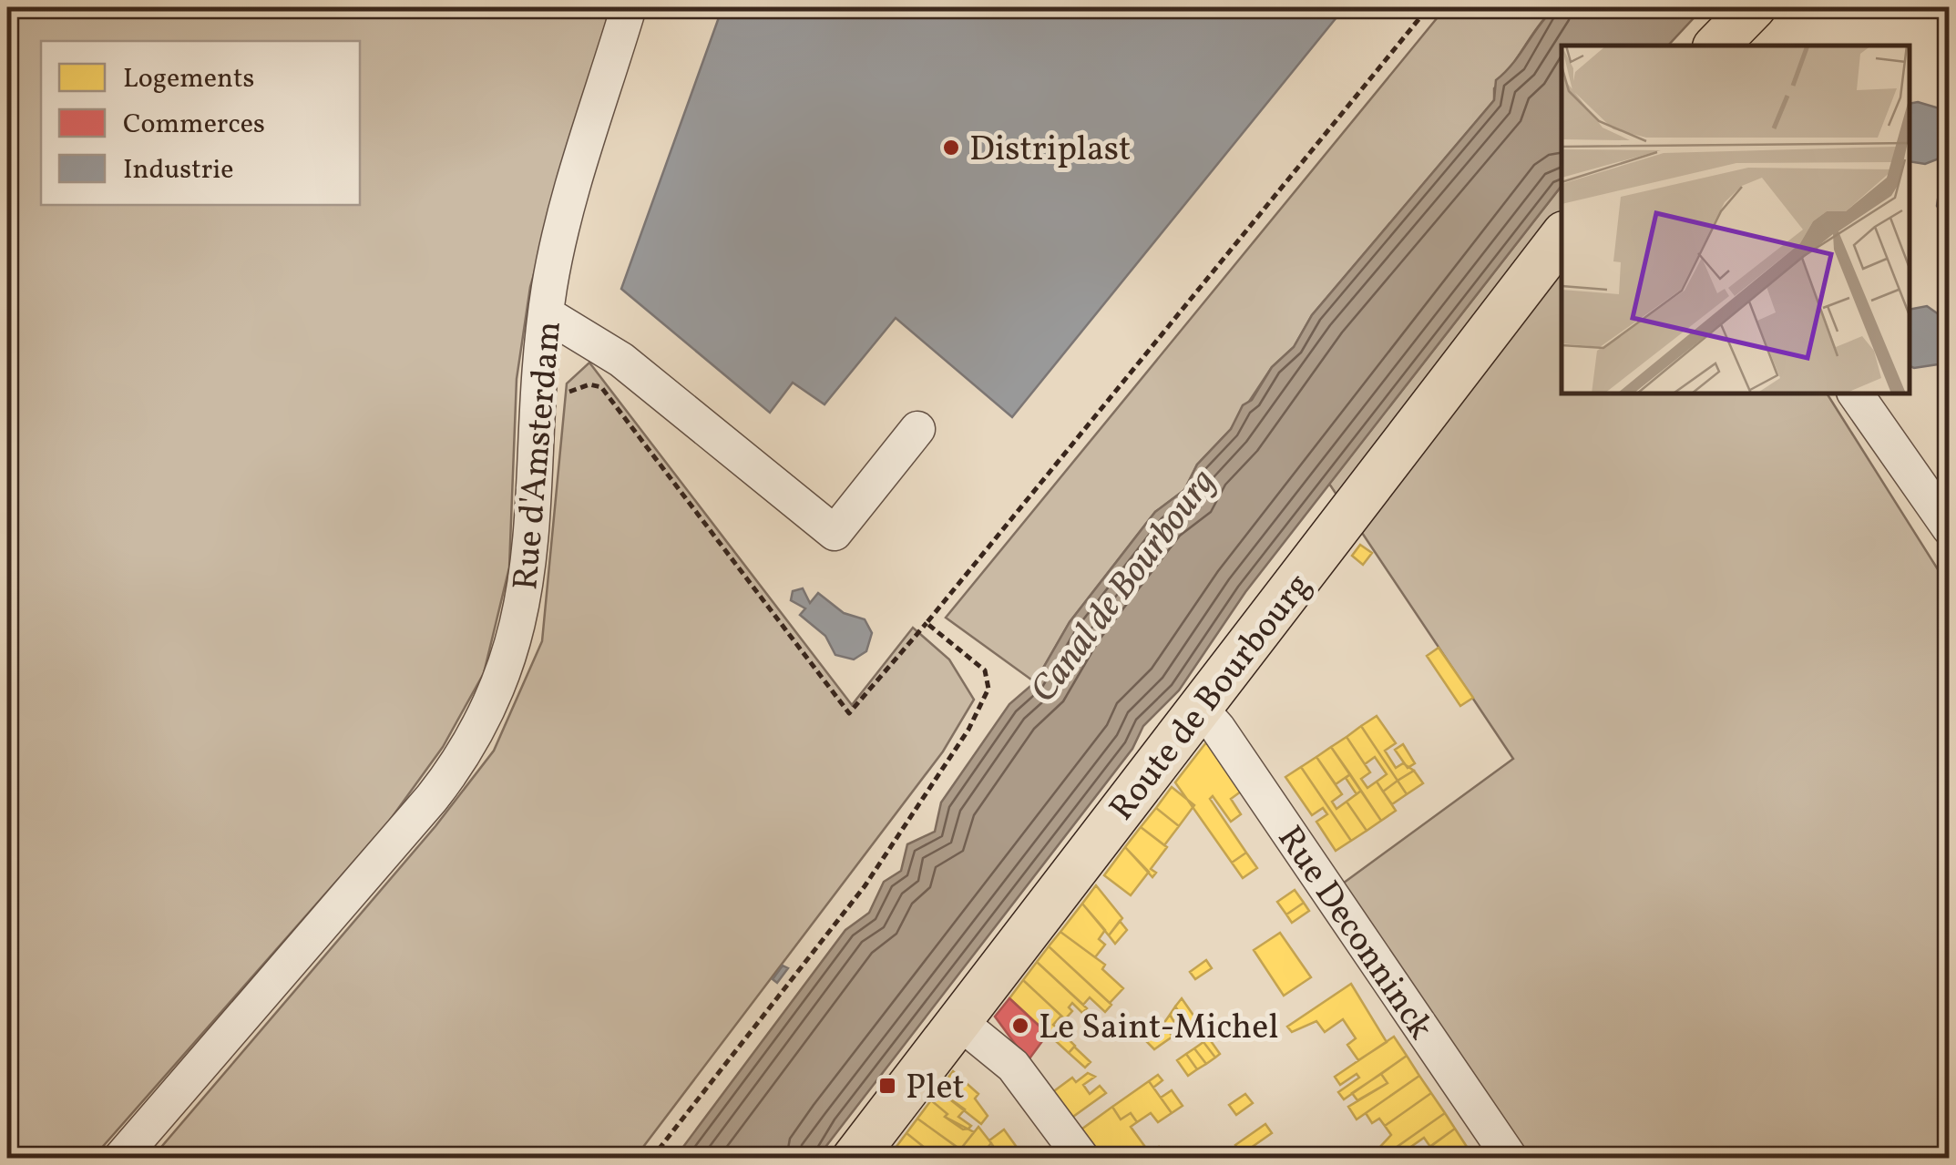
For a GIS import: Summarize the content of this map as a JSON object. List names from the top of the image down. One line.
{"streets":{"main road":["Route de Bourbourg"],"street":["Rue d'Amsterdam","Rue Deconninck"]},"crossings":[["Route de Bourbourg","Rue Deconninck"]],"water":["Canal de Bourbourg"],"places":{"other":["Distriplast","Le Saint-Michel"],"transit":["Plet"]},"legend":["Logements","Commerces","Industrie"]}
